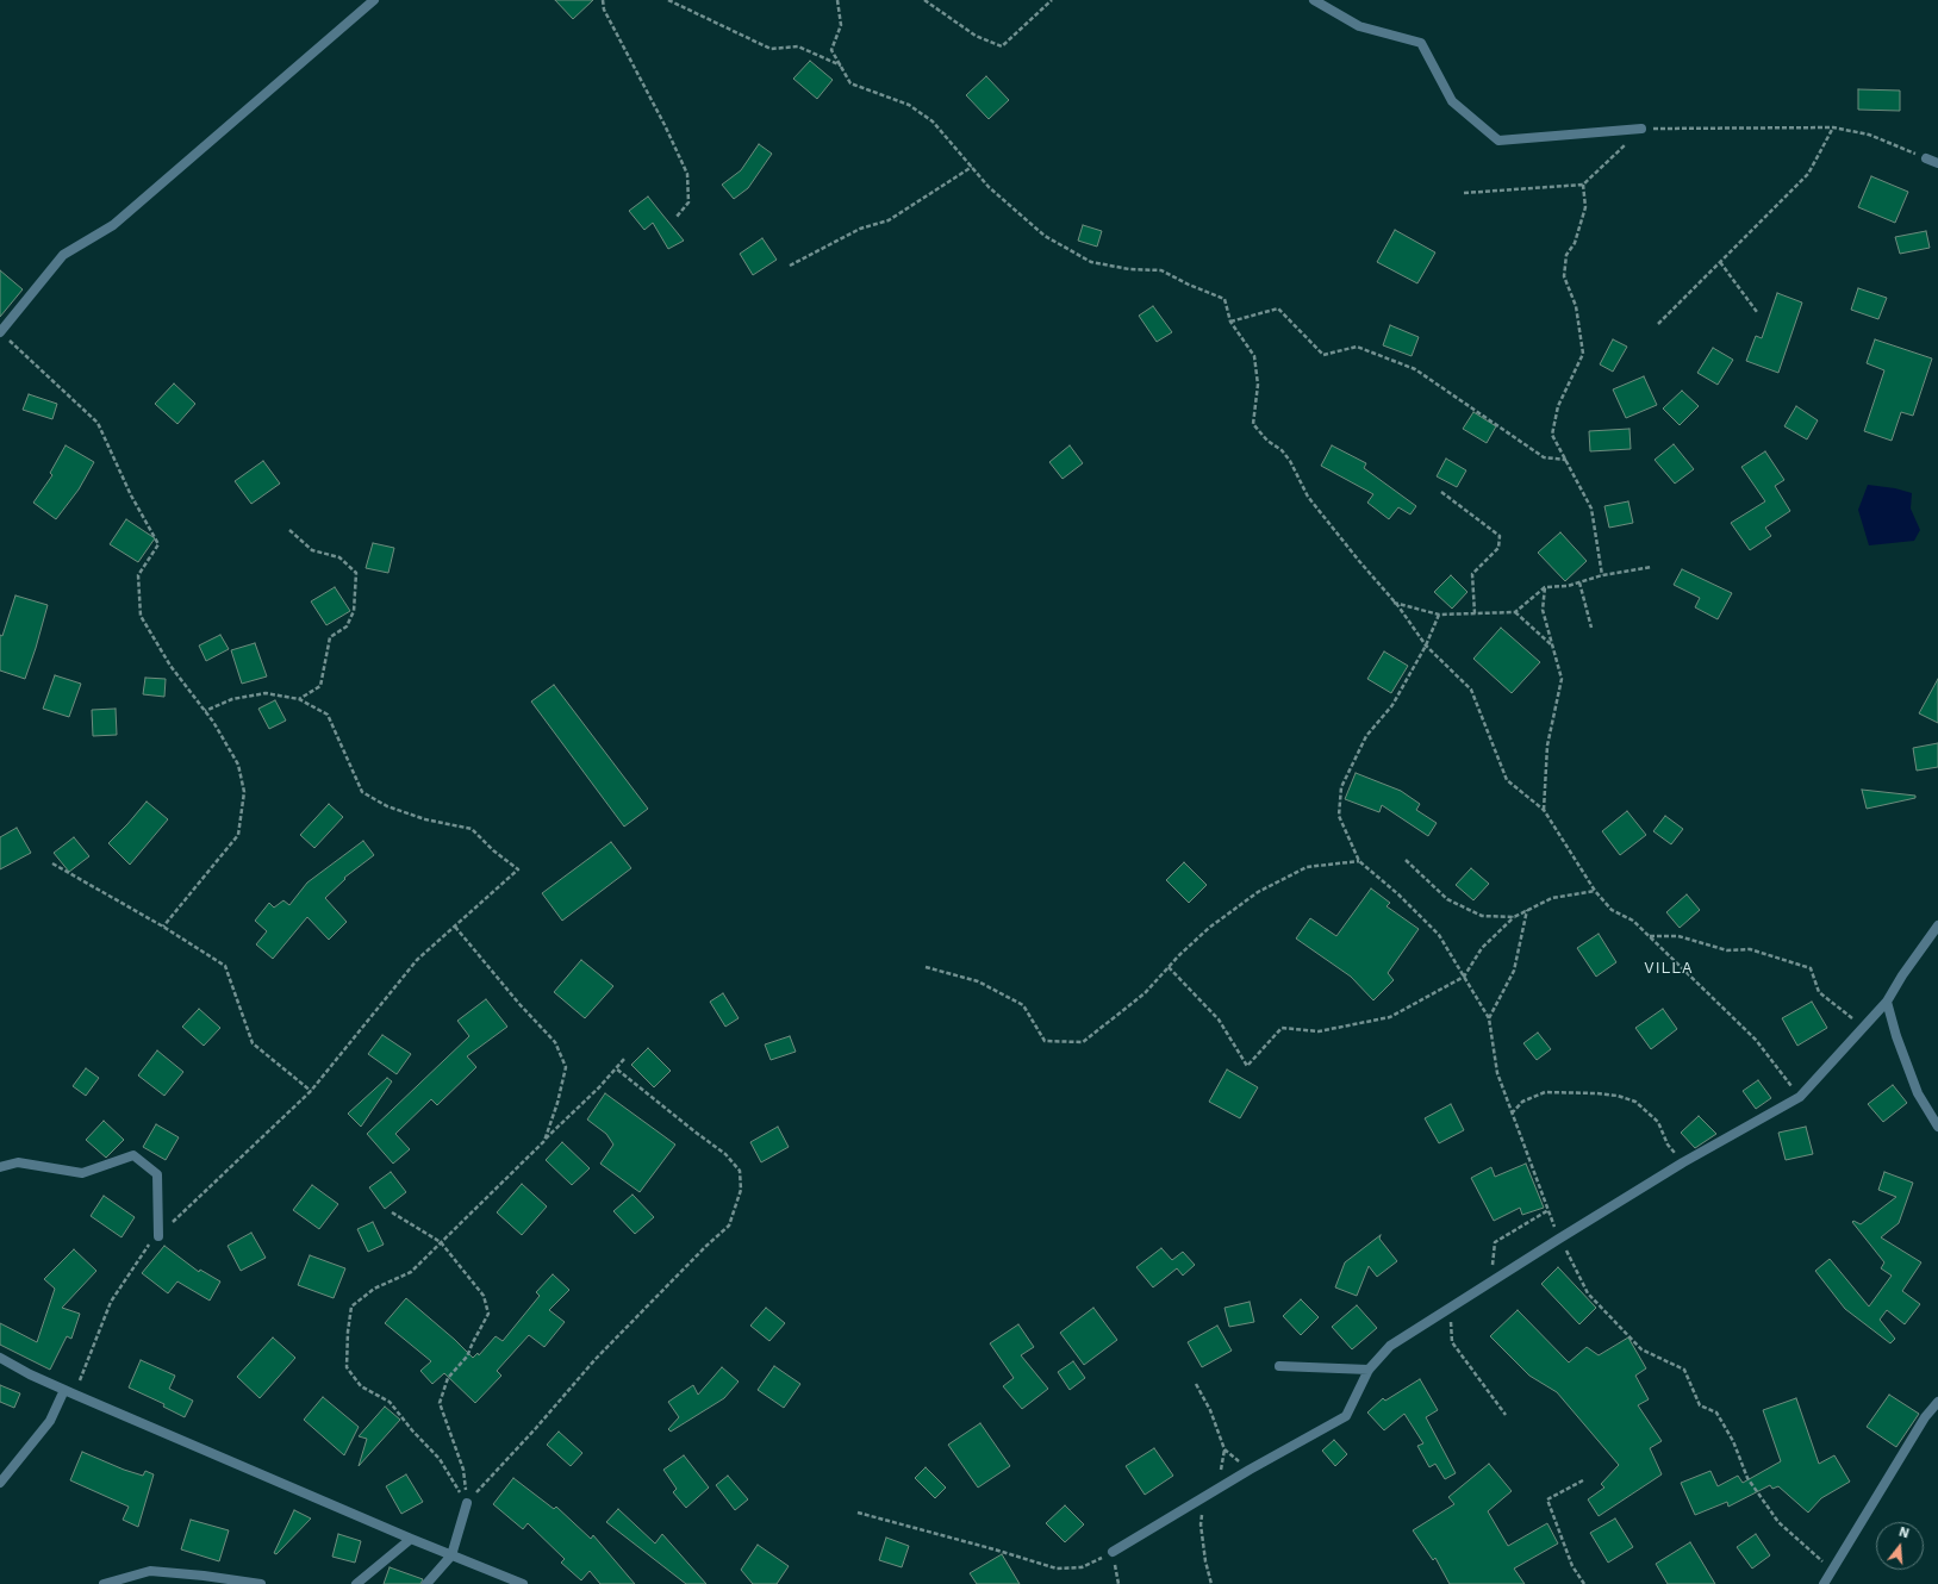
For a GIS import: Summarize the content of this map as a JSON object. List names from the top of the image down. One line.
{"districts":["VILLA"],"north":"top"}
